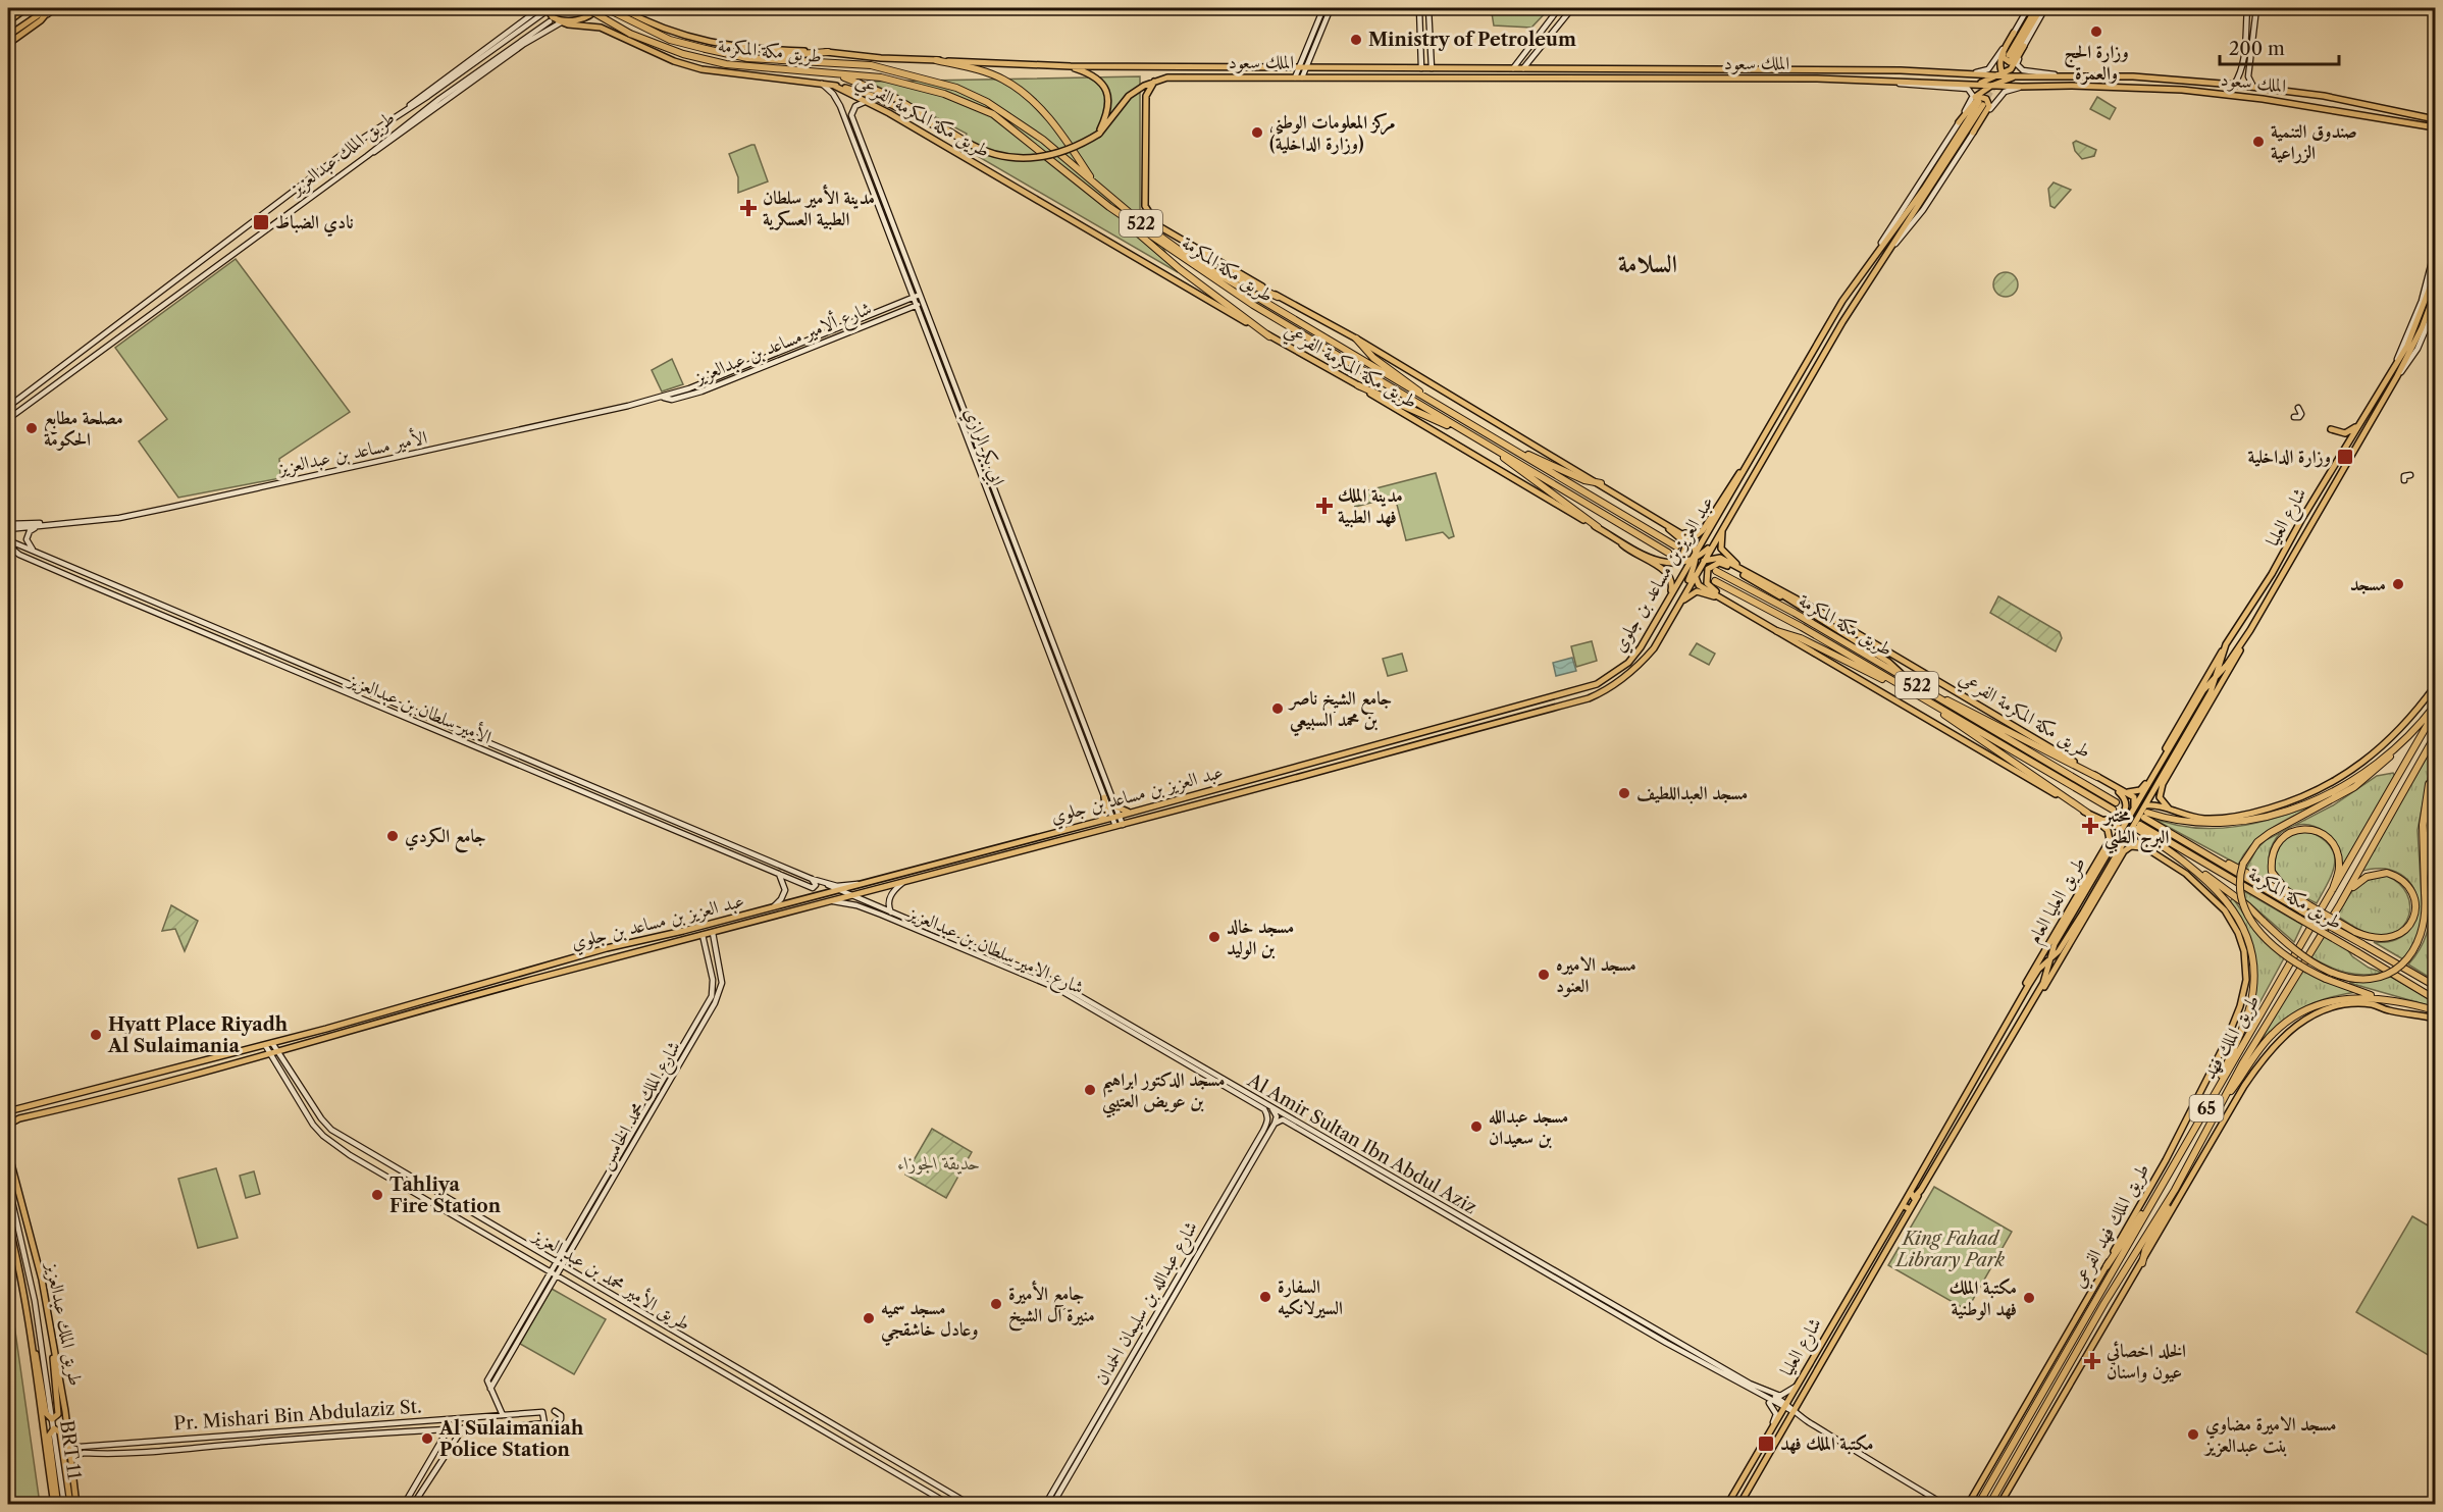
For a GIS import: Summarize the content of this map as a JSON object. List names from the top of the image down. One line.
{"streets":{"highway":["طريق مكة المكرمة","522","طريق الملك فهد","65"],"main road":["الملك سعود","طريق مكة المكرمة الفرعي","طريق الملك عبدالعزيز","شارع العليا","عبد العزيز بن مساعد بن جلوي","طريق العليا العام","طريق الملك فهد الفرعي"],"street":["شارع ألامير مساعد بن عبدالعزيز","ابي بكر الرازي","الأمير مساعد بن عبدالعزيز","الأمير سلطان بن عبدالعزيز","شارع الامير سلطان بن عبدالعزيز","شارع الملك محمد الخامس","Al Amir Sultan Ibn Abdul Aziz","طريق الأمير محمد بن عبد العزيز","شارع عبدالله بن سليمان الحمدان","Pr. Mishari Bin Abdulaziz St.","BRT 11"]},"crossings":[["طريق مكة المكرمة","شارع العليا"],["الملك سعود","طريق مكة المكرمة الفرعي"],["طريق مكة المكرمة الفرعي","ابي بكر الرازي"],["طريق مكة المكرمة الفرعي","شارع العليا"],["طريق مكة المكرمة الفرعي","عبد العزيز بن مساعد بن جلوي"],["طريق الملك عبدالعزيز","Pr. Mishari Bin Abdulaziz St."],["شارع ألامير مساعد بن عبدالعزيز","ابي بكر الرازي"],["شارع ألامير مساعد بن عبدالعزيز","الأمير مساعد بن عبدالعزيز"],["ابي بكر الرازي","عبد العزيز بن مساعد بن جلوي"],["شارع العليا","طريق العليا العام"],["شارع العليا","Al Amir Sultan Ibn Abdul Aziz"],["عبد العزيز بن مساعد بن جلوي","الأمير سلطان بن عبدالعزيز"],["عبد العزيز بن مساعد بن جلوي","شارع الامير سلطان بن عبدالعزيز"],["عبد العزيز بن مساعد بن جلوي","شارع الملك محمد الخامس"],["عبد العزيز بن مساعد بن جلوي","Al Amir Sultan Ibn Abdul Aziz"],["عبد العزيز بن مساعد بن جلوي","طريق الأمير محمد بن عبد العزيز"],["الأمير سلطان بن عبدالعزيز","Al Amir Sultan Ibn Abdul Aziz"],["شارع الامير سلطان بن عبدالعزيز","Al Amir Sultan Ibn Abdul Aziz"],["شارع الملك محمد الخامس","طريق الأمير محمد بن عبد العزيز"],["Al Amir Sultan Ibn Abdul Aziz","شارع عبدالله بن سليمان الحمدان"]],"districts":["السلامة"],"parks":["حديقة الجوزاء","King Fahad Library Park"],"places":{"other":["وزارة الحج والعمرة","Ministry of Petroleum","مركز المعلومات الوطني (وزارة الداخلية)","صندوق التنمية الزراعية","مصلحة مطابع الحكومة","مسجد","جامع الشيخ ناصر بن محمد السبيعي","مسجد العبداللطيف","جامع الكردي","مسجد خالد بن الوليد","مسجد الاميره العنود","Hyatt Place Riyadh Al Sulaimania","مسجد الدكتور ابراهيم بن عويض العتيبي","مسجد عبدالله بن سعيدان","Tahliya Fire Station","السفارة السيرلانكيه","مكتبة الملك فهد الوطنية","جامع الأميرة منيرة آل الشيخ","مسجد سميه وعادل خاشقجي","مسجد الاميرة مضاوي بنت عبدالعزيز","Al Sulaimaniah Police Station"],"health":["مدينة الأمير سلطان الطبية العسكرية","مدينة الملك فهد الطبية","مختبر البرج الطبي","الخلد اخصائي عيون واسنان"],"transit":["نادي الضباط","وزارة الداخلية","مكتبة الملك فهد"]},"scale_bar":"200 m"}
